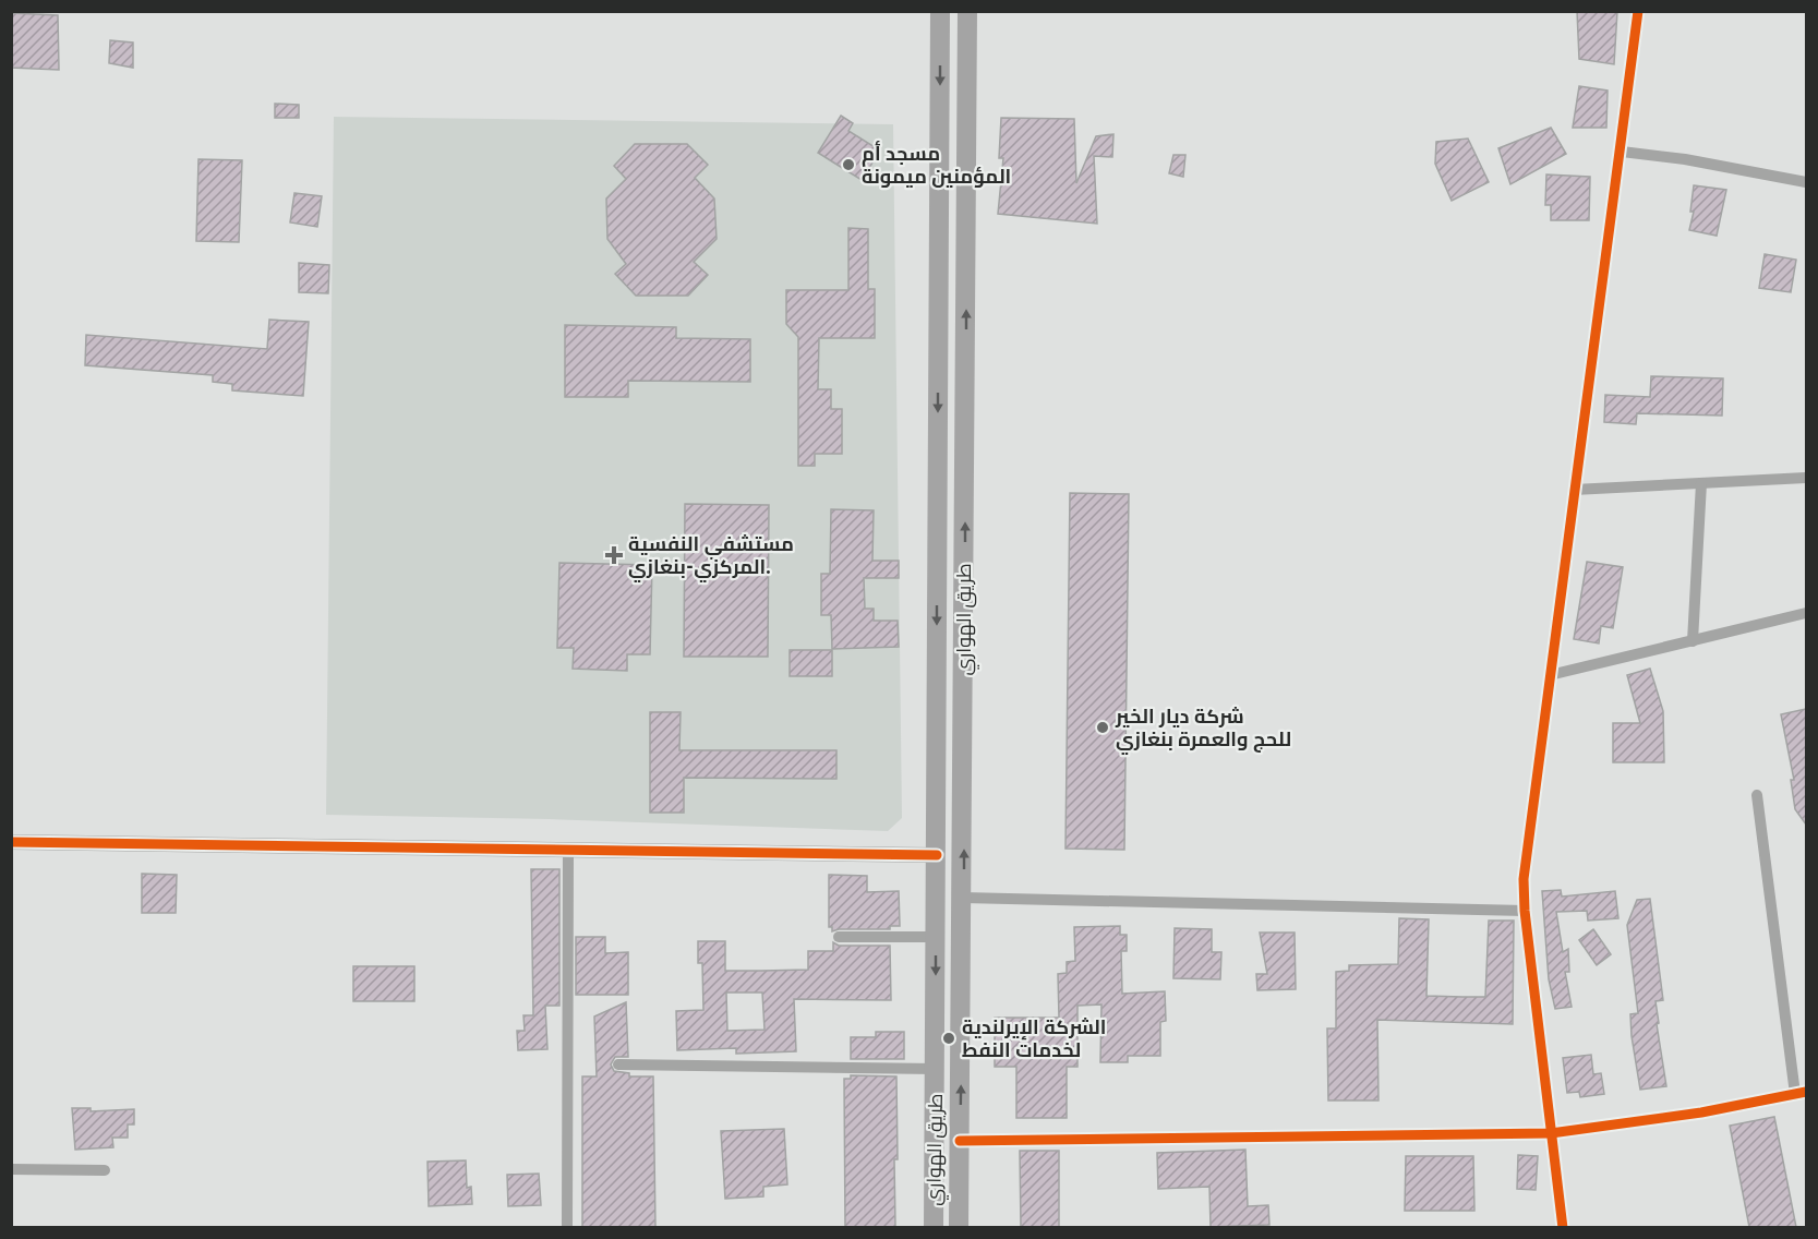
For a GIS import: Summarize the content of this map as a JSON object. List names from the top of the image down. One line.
{"streets":{"highway":["طريق الهواري"]},"places":{"other":["مسجد أم المؤمنين ميمونة","شركة ديار الخير للحج والعمرة بنغازي","الشركة الإيرلندية لخدمات النفط"],"health":["مستشفي النفسية المركزي-بنغازي."]}}
